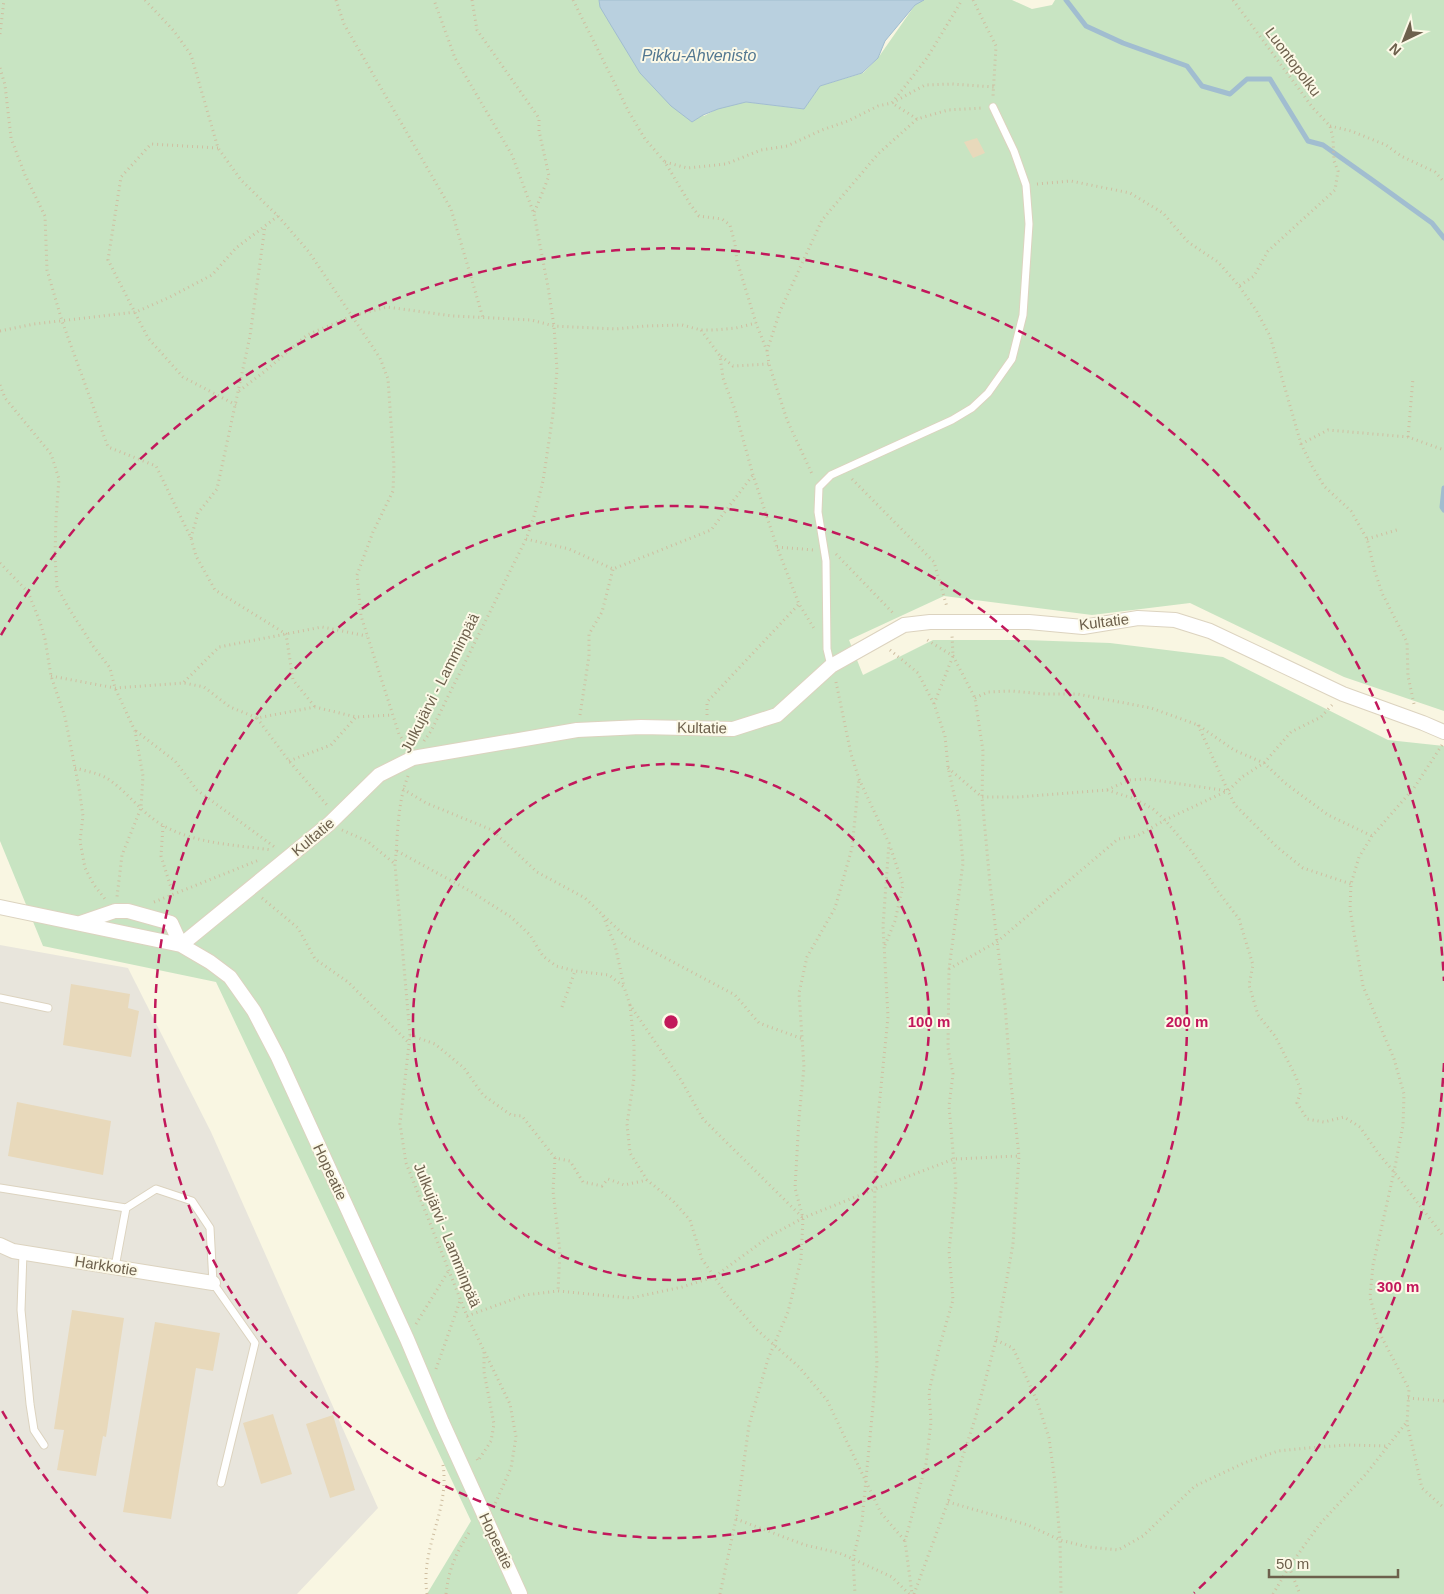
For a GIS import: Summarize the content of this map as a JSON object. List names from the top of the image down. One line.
{"streets":{"street":["Kultatie","Hopeatie","Harkkotie"],"path":["Luontopolku","Julkujärvi - Lamminpää"]},"crossings":[["Kultatie","Julkujärvi - Lamminpää"],["Kultatie","Hopeatie"]],"water":["Pikku-Ahvenisto"],"scale_bar":"50 m","north":"bottom left","rings":["100 m","200 m","300 m"]}
